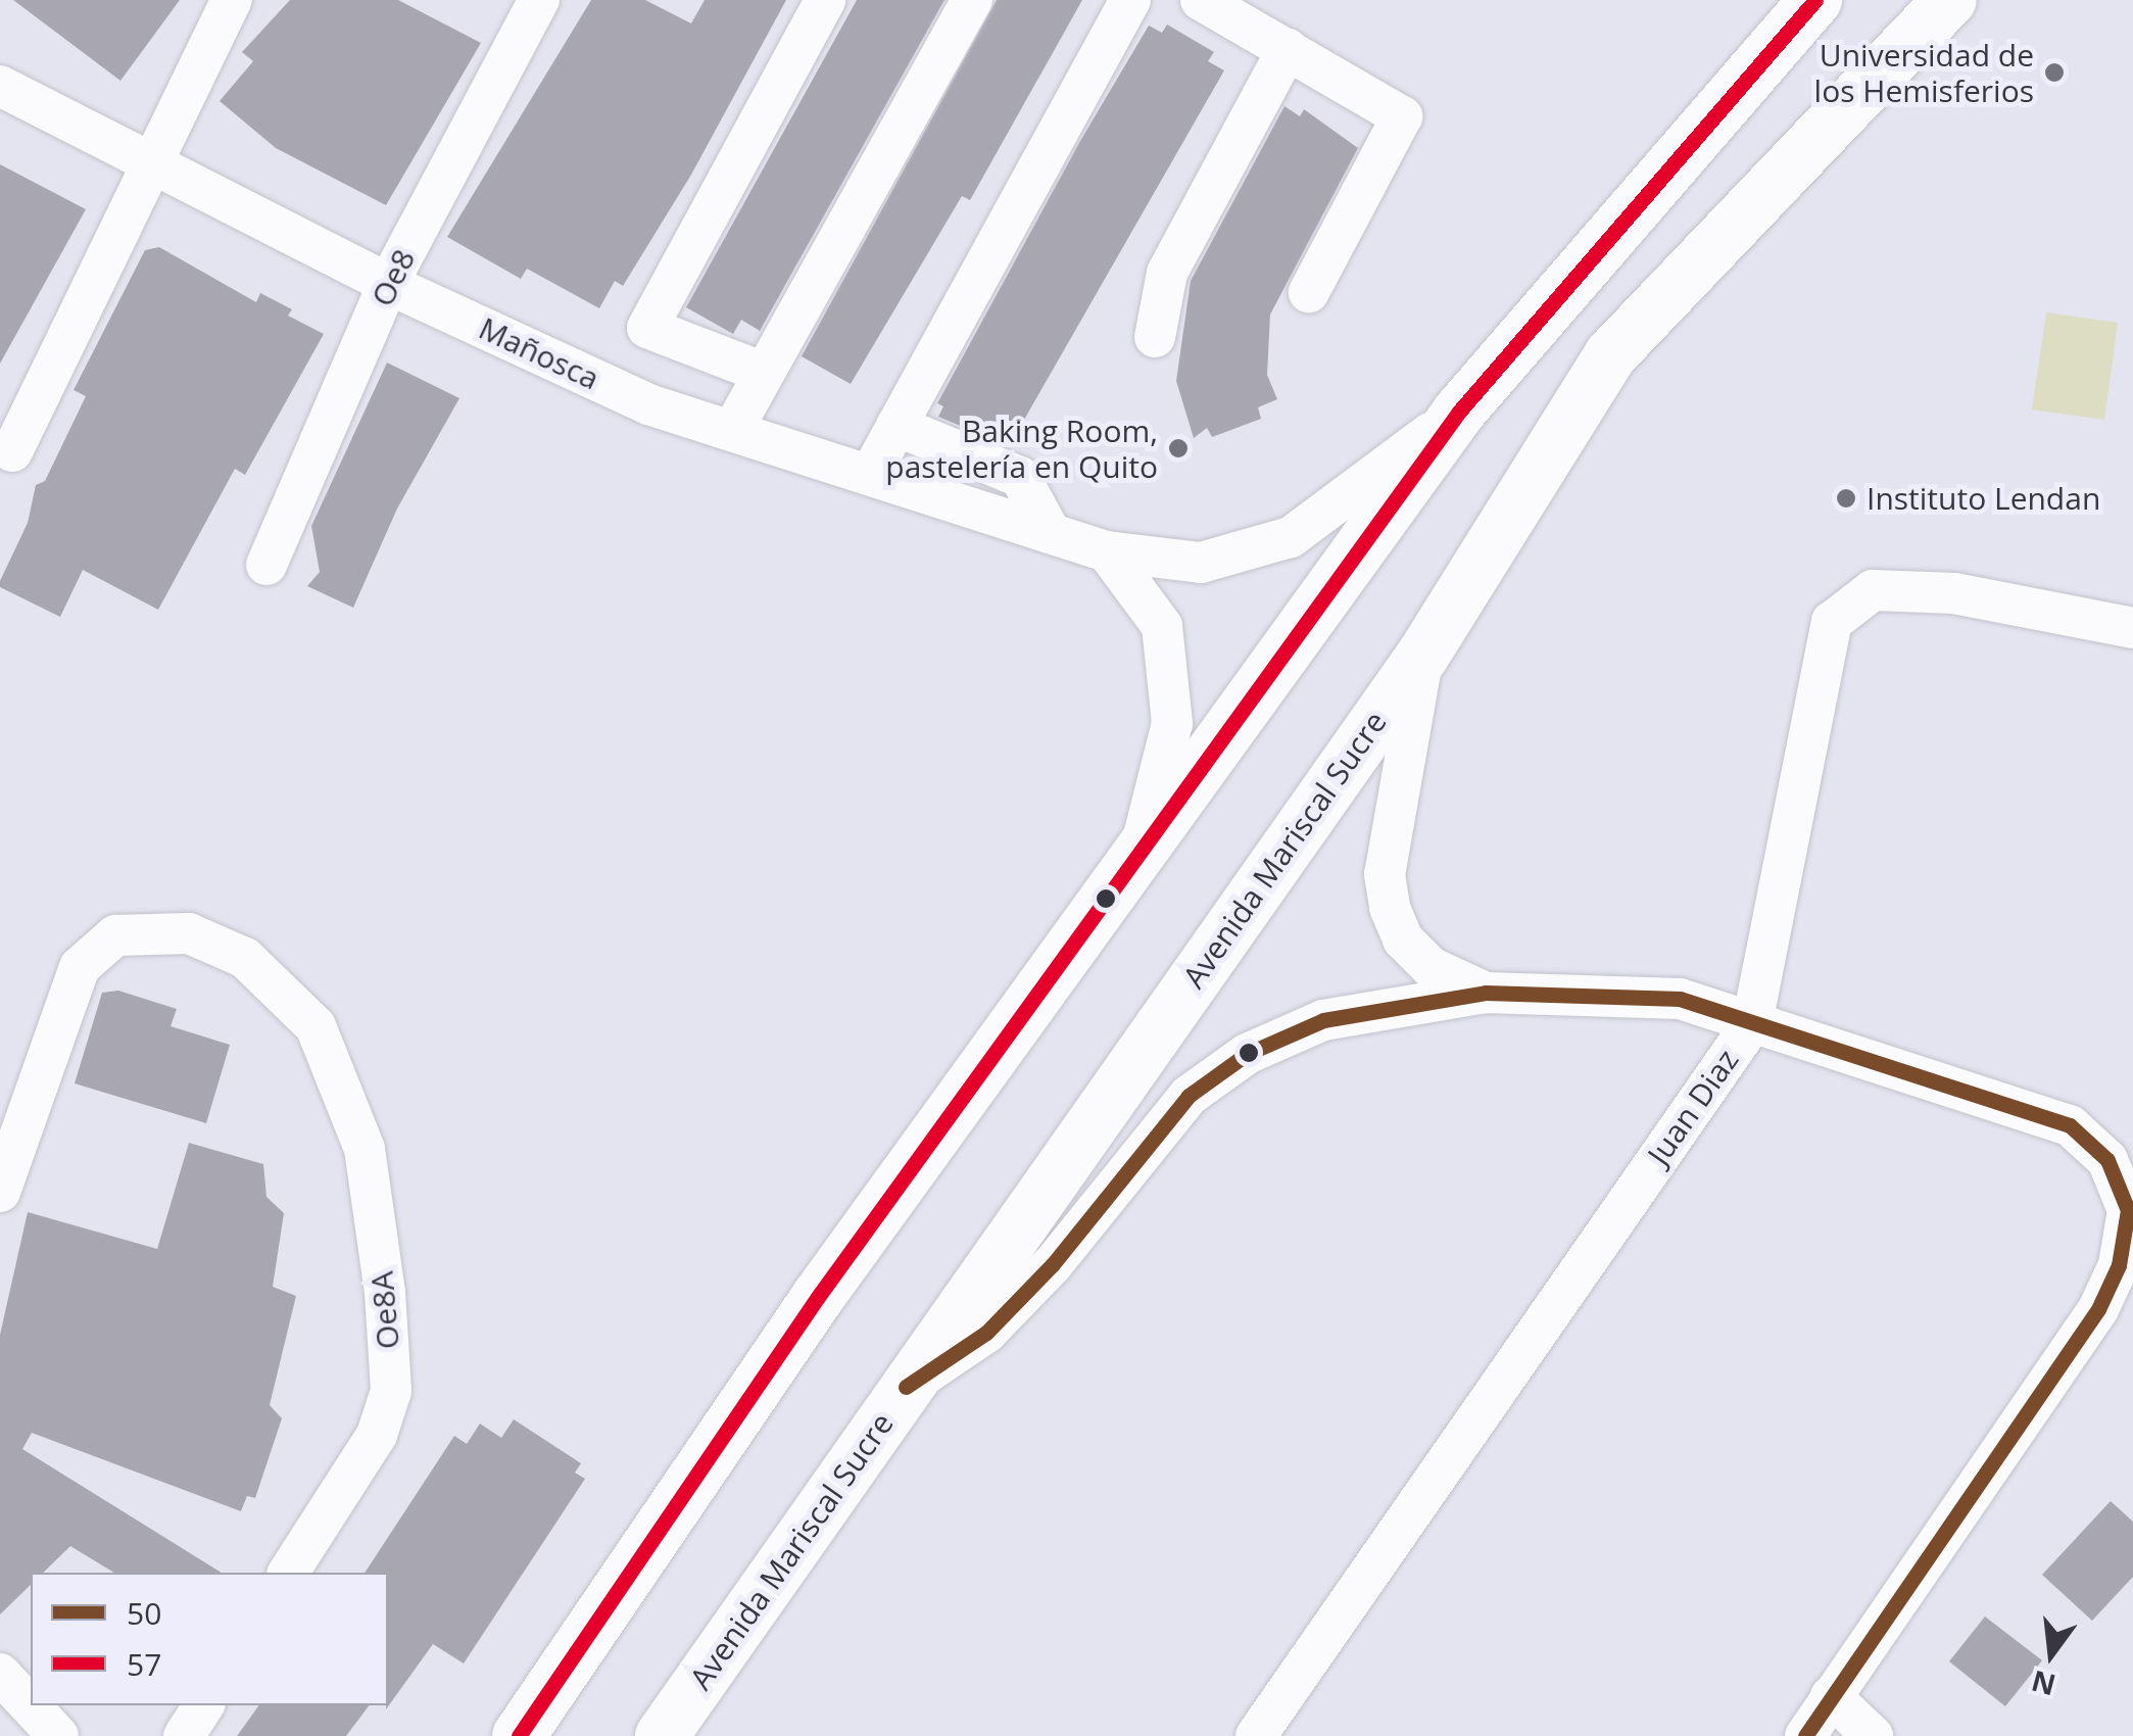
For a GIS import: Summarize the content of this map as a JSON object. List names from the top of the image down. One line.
{"streets":{"main road":["Avenida Mariscal Sucre"],"street":["Oe8","Mañosca","Juan Diaz","Oe8A"]},"crossings":[["Oe8","Mañosca"]],"places":["Universidad de los Hemisferios","Baking Room, pastelería en Quito","Instituto Lendan"],"lines":["transit line 57","transit line 50"],"legend":["50","57"],"north":"bottom"}
